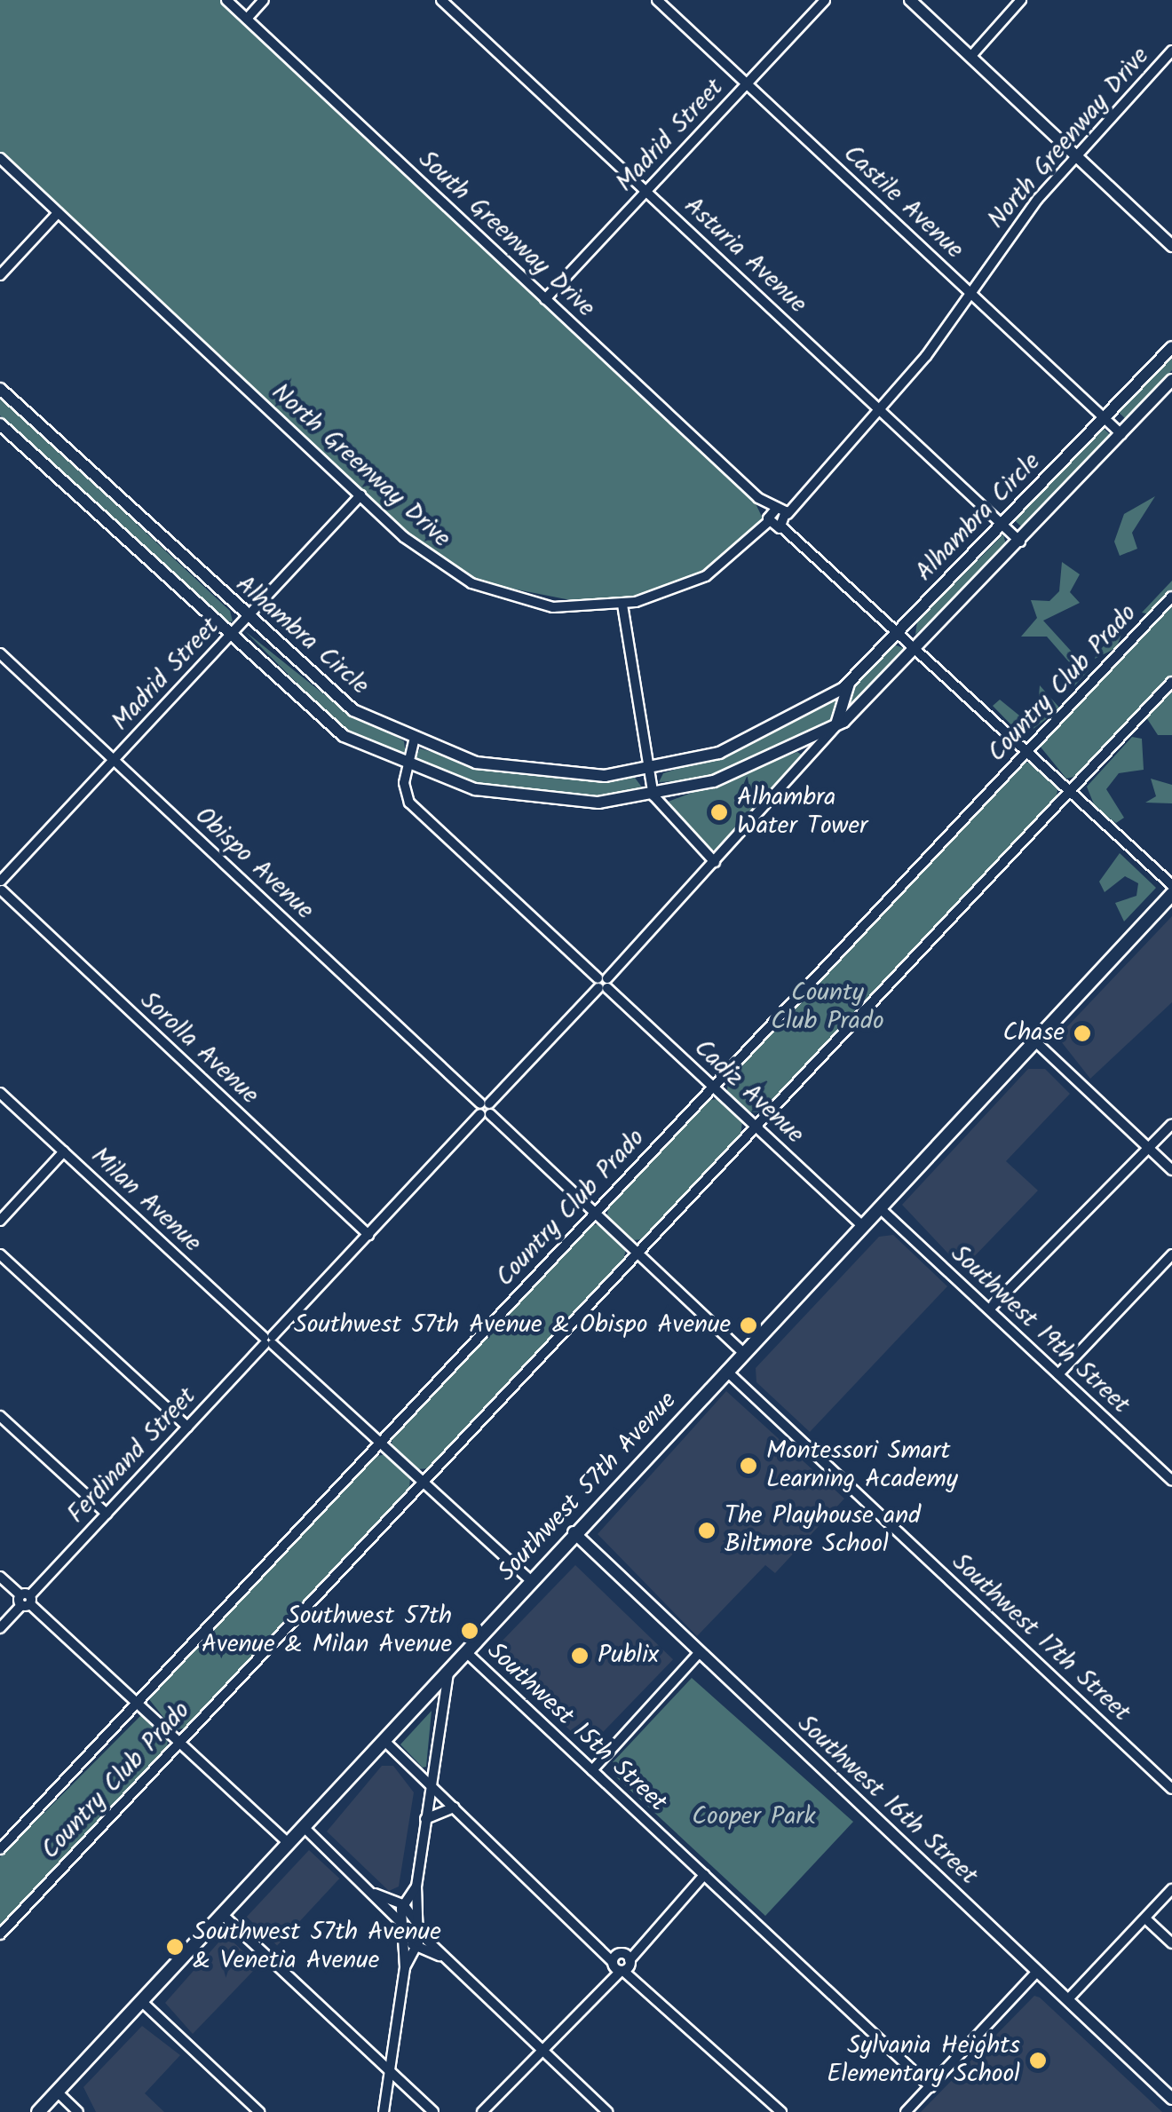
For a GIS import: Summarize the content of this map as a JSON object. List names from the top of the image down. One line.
{"streets":{"main road":["Southwest 57th Avenue"],"street":["Madrid Street","North Greenway Drive","Castile Avenue","South Greenway Drive","Asturia Avenue","Alhambra Circle","Country Club Prado","Obispo Avenue","Sorolla Avenue","Cadiz Avenue","Milan Avenue","Southwest 19th Street","Ferdinand Street","Southwest 17th Street","Southwest 15th Street","Southwest 16th Street"]},"crossings":[["Madrid Street","North Greenway Drive"],["Madrid Street","Castile Avenue"],["Madrid Street","South Greenway Drive"],["Madrid Street","Asturia Avenue"],["Madrid Street","Alhambra Circle"],["Madrid Street","Obispo Avenue"],["Madrid Street","Sorolla Avenue"],["North Greenway Drive","Castile Avenue"],["North Greenway Drive","South Greenway Drive"],["North Greenway Drive","Asturia Avenue"],["Castile Avenue","Alhambra Circle"],["Asturia Avenue","Alhambra Circle"],["Alhambra Circle","Cadiz Avenue"],["Alhambra Circle","Ferdinand Street"],["Country Club Prado","Obispo Avenue"],["Country Club Prado","Cadiz Avenue"],["Country Club Prado","Milan Avenue"],["Obispo Avenue","Ferdinand Street"],["Obispo Avenue","Southwest 57th Avenue"],["Sorolla Avenue","Ferdinand Street"],["Cadiz Avenue","Ferdinand Street"],["Cadiz Avenue","Southwest 57th Avenue"],["Milan Avenue","Ferdinand Street"],["Milan Avenue","Southwest 57th Avenue"],["Southwest 19th Street","Southwest 57th Avenue"],["Southwest 57th Avenue","Southwest 17th Street"],["Southwest 57th Avenue","Southwest 15th Street"],["Southwest 57th Avenue","Southwest 16th Street"]],"parks":["County Club Prado","Cooper Park"],"places":["Alhambra Water Tower","Chase","Southwest 57th Avenue & Obispo Avenue","Montessori Smart Learning Academy","The Playhouse and Biltmore School","Southwest 57th Avenue & Milan Avenue","Publix","Southwest 57th Avenue & Venetia Avenue","Sylvania Heights Elementary School"]}
